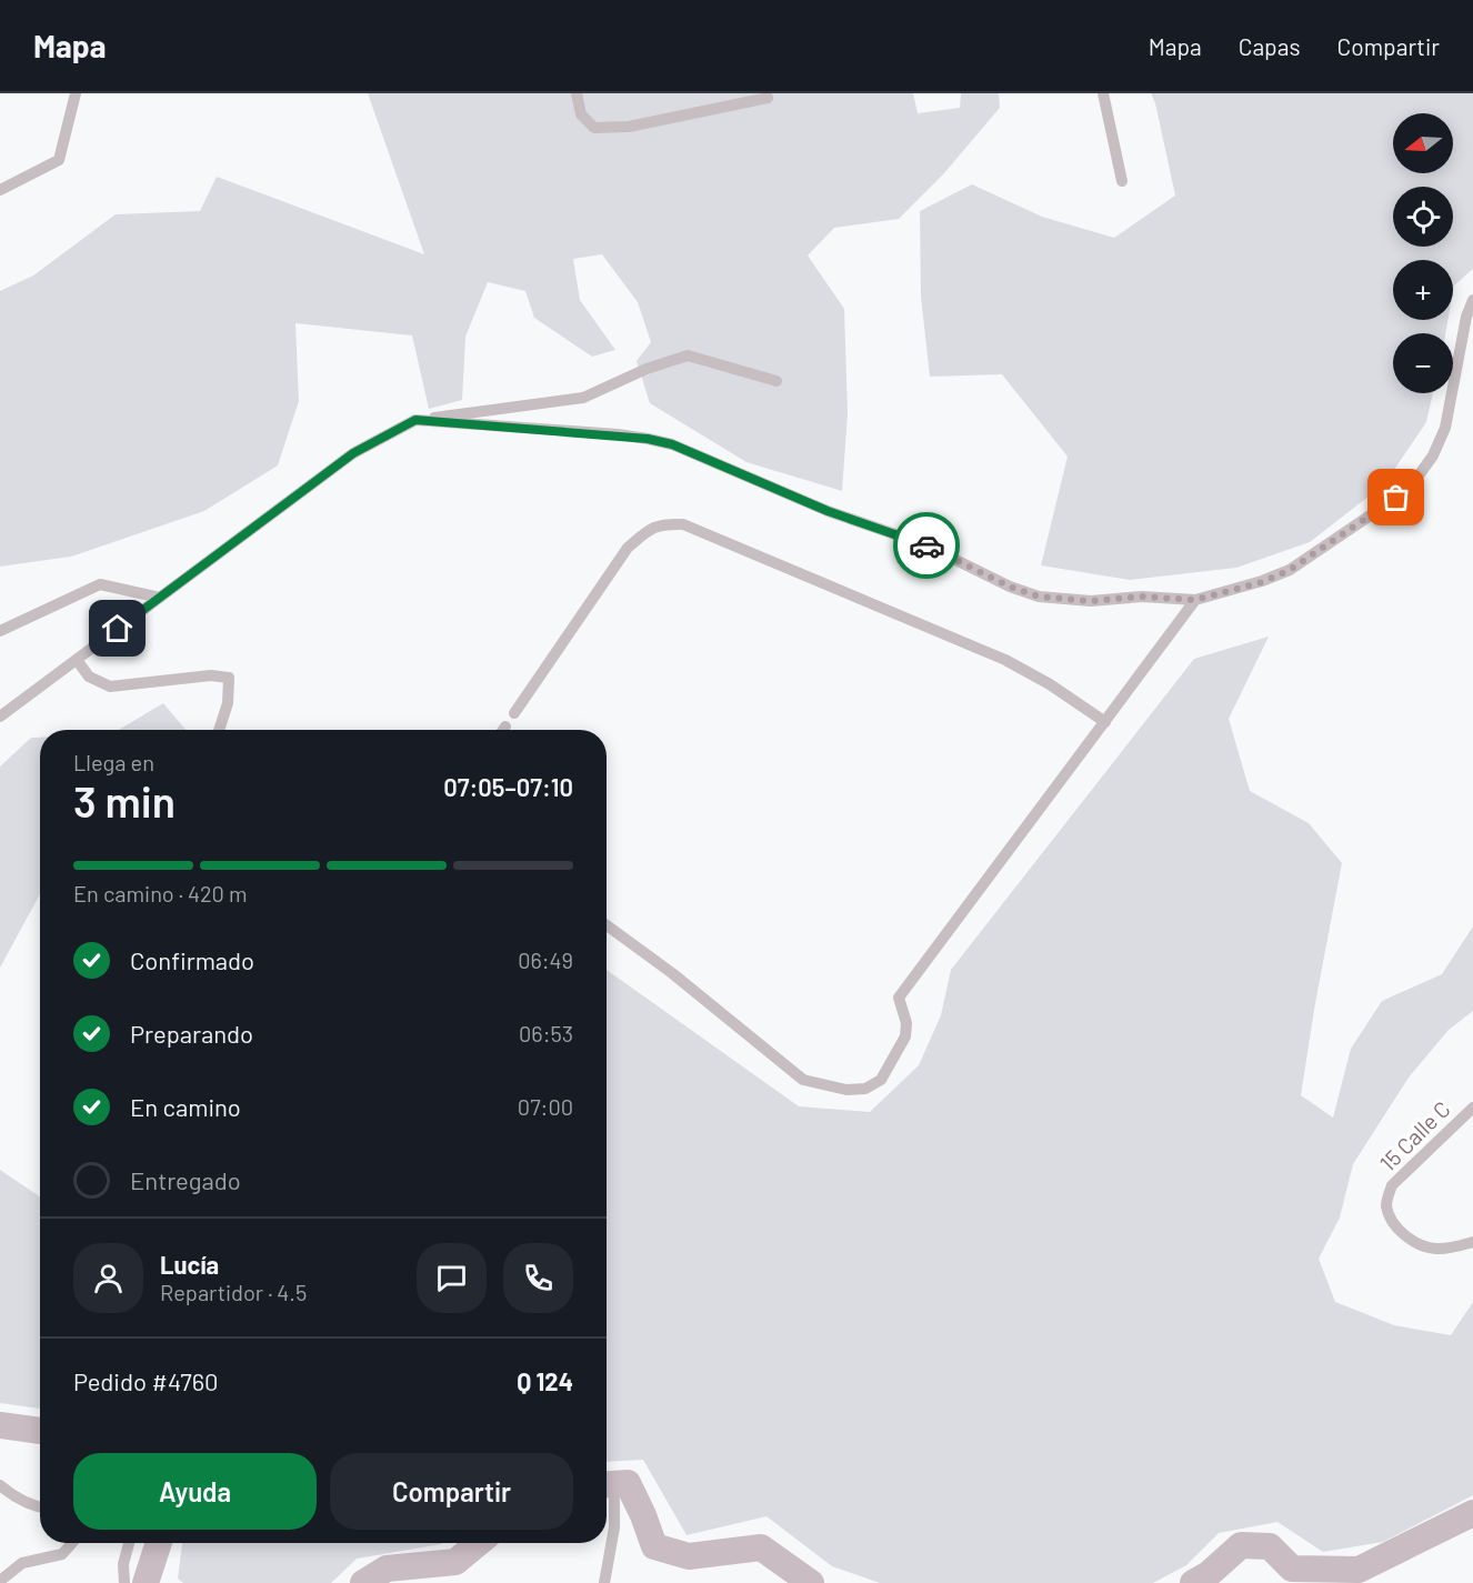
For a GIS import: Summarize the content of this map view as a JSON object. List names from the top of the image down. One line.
{"streets":{"street":["15 Calle C"]},"north":"left","page":{"header":"Mapa","nav":["Mapa","Capas","Compartir"],"map_buttons":["+","−"],"heading":["3 min","Llega en","07:05–07:10"],"panel":["Lucía","Repartidor · 4.5","Pedido #4760","Q 124"],"bar":"En camino · 420 m","list":[["Confirmado","06:49"],["Preparando","06:53"],["En camino","07:00"],"Entregado"],"buttons":["Ayuda","Compartir"]}}
